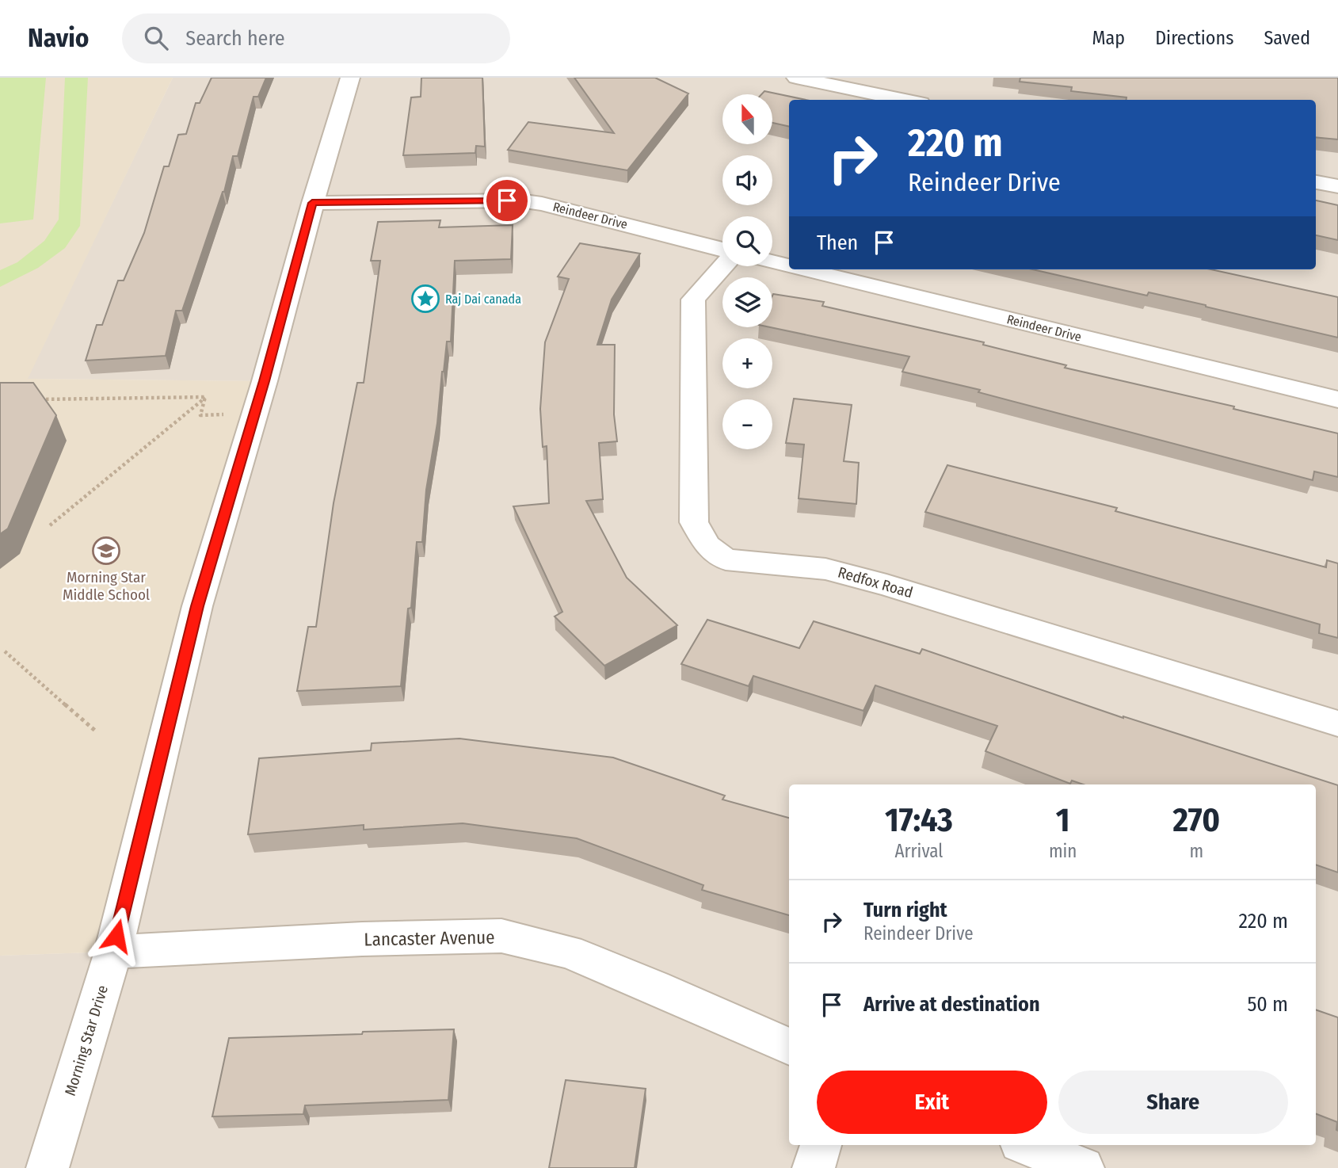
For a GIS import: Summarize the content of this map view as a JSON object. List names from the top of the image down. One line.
{"streets":{"street":["Reindeer Drive","Redfox Road","Lancaster Avenue","Morning Star Drive"]},"crossings":[["Reindeer Drive","Morning Star Drive"],["Lancaster Avenue","Morning Star Drive"]],"places":{"place":["Raj Dai canada"],"school or university":["Morning Star Middle School"]},"north":"top","page":{"header":"Navio","search":"Search here","nav":["Map","Directions","Saved"],"map_buttons":["+","−"],"turn":["220 m","Reindeer Drive"],"then":"Then","eta":["17:43","Arrival","1","min","270","m"],"list":[{"name":"Turn right","note":"Reindeer Drive","value":"220 m"},{"name":"Arrive at destination","value":"50 m"}],"buttons":["Exit","Share"]}}
